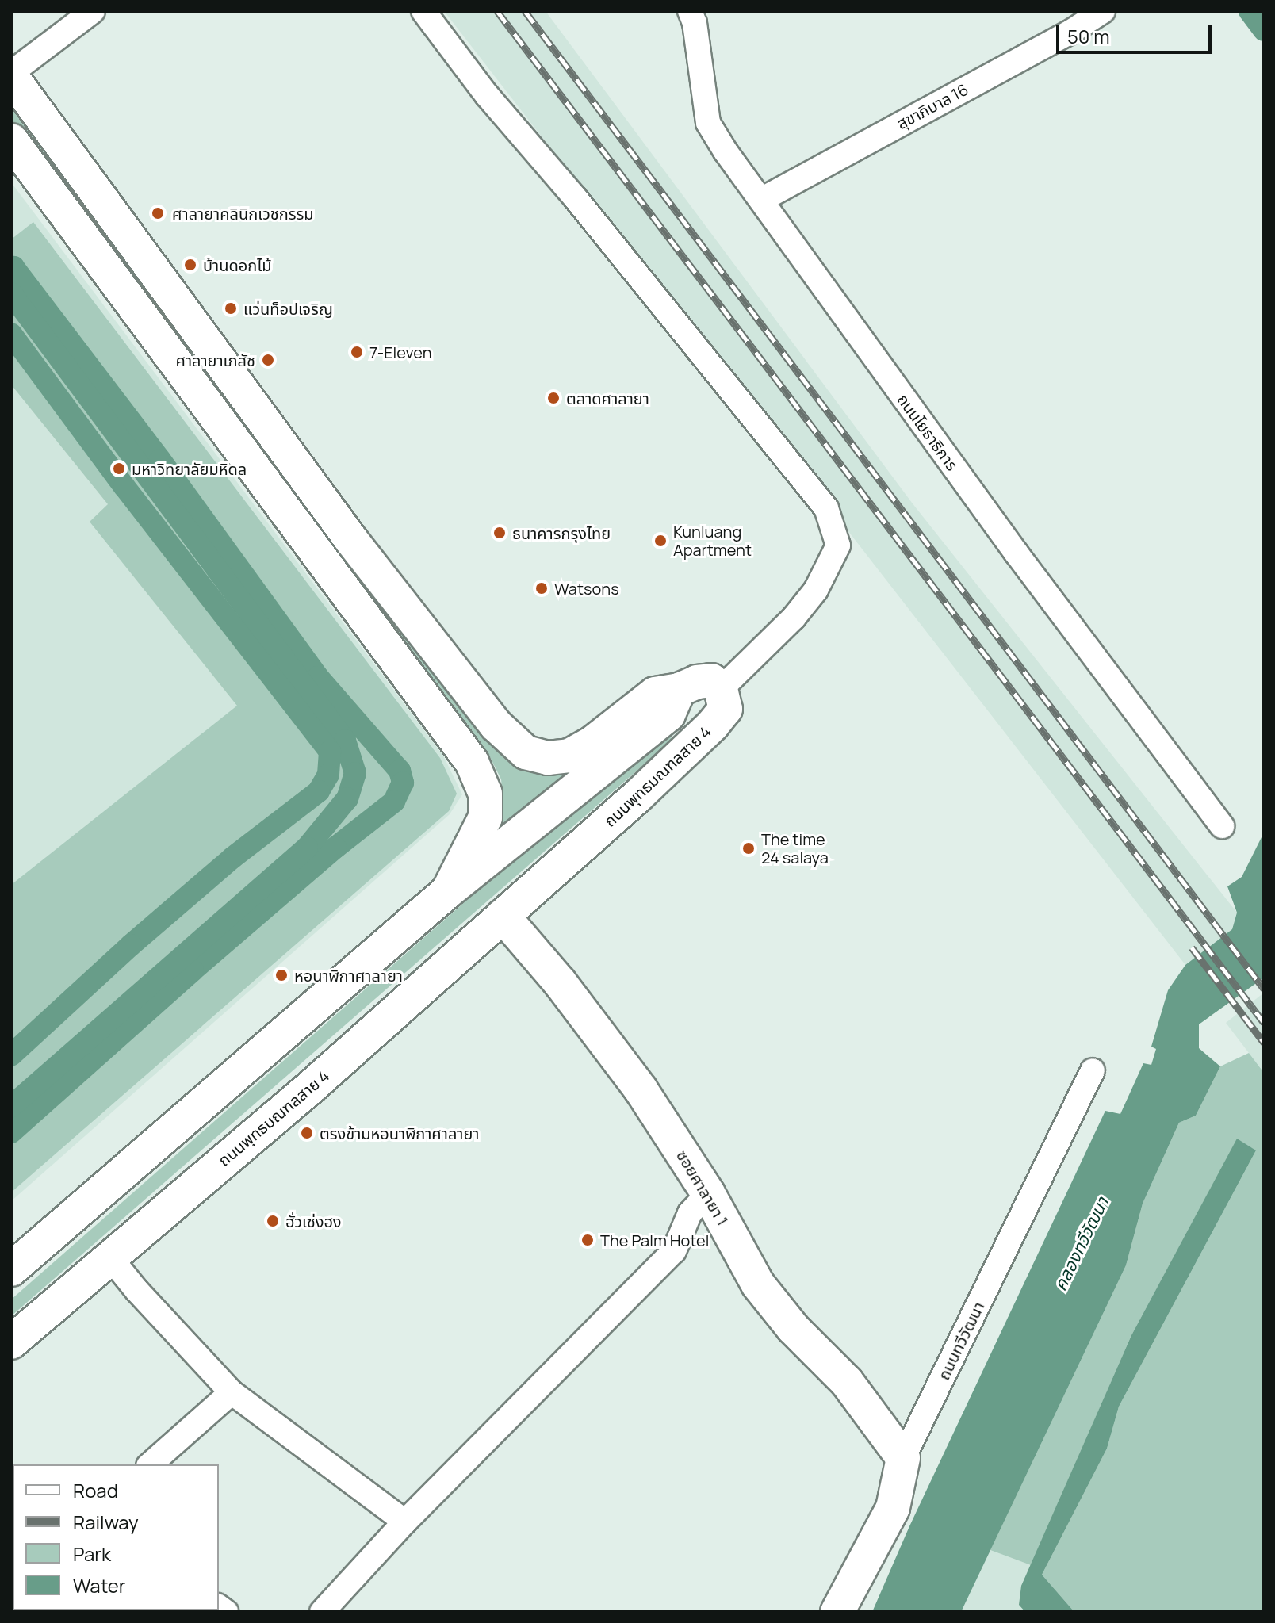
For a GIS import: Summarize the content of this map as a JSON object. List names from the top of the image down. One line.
{"streets":{"main road":["ถนนพุทธมณฑลสาย 4","ซอยศาลายา 1","ถนนทวีวัฒนา"],"street":["สุขาภิบาล 16","ถนนโยธาธิการ"]},"crossings":[["สุขาภิบาล 16","ถนนโยธาธิการ"],["ถนนพุทธมณฑลสาย 4","ซอยศาลายา 1"],["ซอยศาลายา 1","ถนนทวีวัฒนา"]],"water":["คลองทวีวัฒนา"],"places":["ศาลายาคลินิกเวชกรรม","บ้านดอกไม้","แว่นท็อปเจริญ","7-Eleven","ศาลายาเภสัช","ตลาดศาลายา","มหาวิทยาลัยมหิดล","ธนาคารกรุงไทย","Kunluang Apartment","Watsons","The time 24 salaya","หอนาฬิกาศาลายา","ตรงข้ามหอนาฬิกาศาลายา","ฮั่วเซ่งฮง","The Palm Hotel"],"legend":["Road","Railway","Park","Water"],"scale_bar":"50 m"}
